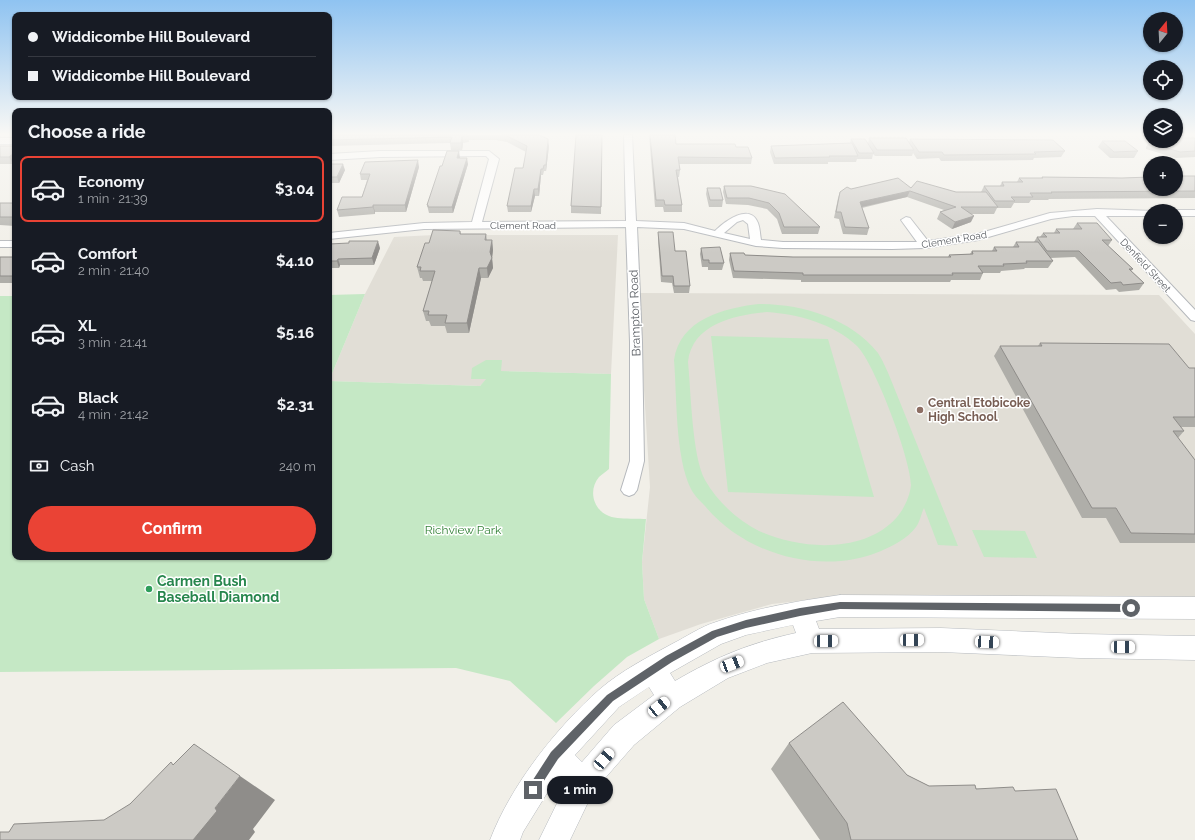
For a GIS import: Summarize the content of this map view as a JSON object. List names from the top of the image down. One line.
{"streets":{"street":["Clement Road","Denfield Street","Brampton Road"]},"crossings":[["Clement Road","Denfield Street"],["Clement Road","Brampton Road"]],"parks":["Richview Park"],"places":["Central Etobicoke High School","Carmen Bush Baseball Diamond"],"north":"top","page":{"map_buttons":["+","−"],"banner":["Widdicombe Hill Boulevard","Widdicombe Hill Boulevard"],"heading":"Choose a ride","list":[{"name":"Economy","note":"1 min · 21:39","value":"$3.04"},{"name":"Comfort","note":"2 min · 21:40","value":"$4.10"},{"name":"XL","note":"3 min · 21:41","value":"$5.16"},{"name":"Black","note":"4 min · 21:42","value":"$2.31"}],"pay":["Cash","240 m"],"buttons":"Confirm","bubble":"1 min"}}
